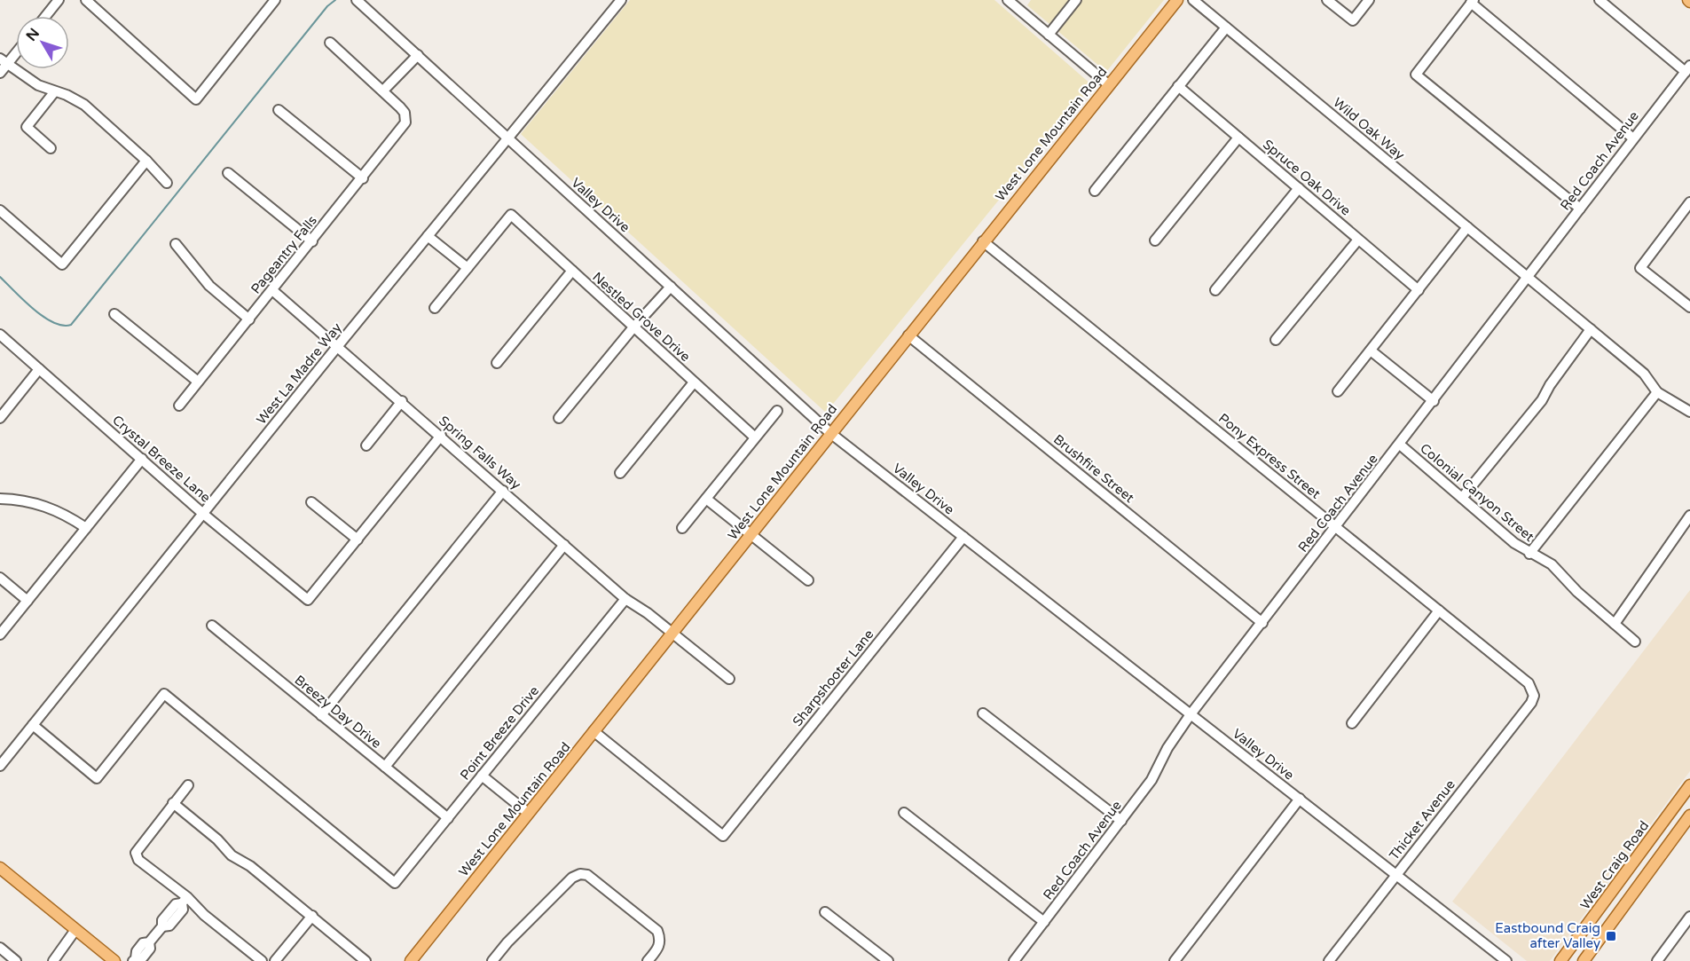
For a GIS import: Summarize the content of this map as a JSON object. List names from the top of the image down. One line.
{"streets":{"main road":["West Lone Mountain Road","West Craig Road"],"street":["Wild Oak Way","Red Coach Avenue","Spruce Oak Drive","Valley Drive","Pageantry Falls","Nestled Grove Drive","West La Madre Way","Spring Falls Way","Pony Express Street","Crystal Breeze Lane","Brushfire Street","Colonial Canyon Street","Sharpshooter Lane","Breezy Day Drive","Point Breeze Drive","Thicket Avenue"]},"crossings":[["Wild Oak Way","Red Coach Avenue"],["West Lone Mountain Road","Valley Drive"],["West Lone Mountain Road","Spring Falls Way"],["West Lone Mountain Road","Pony Express Street"],["West Lone Mountain Road","Brushfire Street"],["West Lone Mountain Road","Sharpshooter Lane"],["Red Coach Avenue","Valley Drive"],["Red Coach Avenue","Pony Express Street"],["Red Coach Avenue","Brushfire Street"],["Red Coach Avenue","Colonial Canyon Street"],["Valley Drive","West La Madre Way"],["Valley Drive","Sharpshooter Lane"],["Valley Drive","Thicket Avenue"],["Pageantry Falls","Spring Falls Way"],["West La Madre Way","Spring Falls Way"],["West La Madre Way","Crystal Breeze Lane"],["West La Madre Way","Point Breeze Drive"],["Spring Falls Way","Point Breeze Drive"],["Pony Express Street","Thicket Avenue"],["Breezy Day Drive","Point Breeze Drive"]],"places":{"transit":["Eastbound Craig after Valley"]},"north":"top left"}
